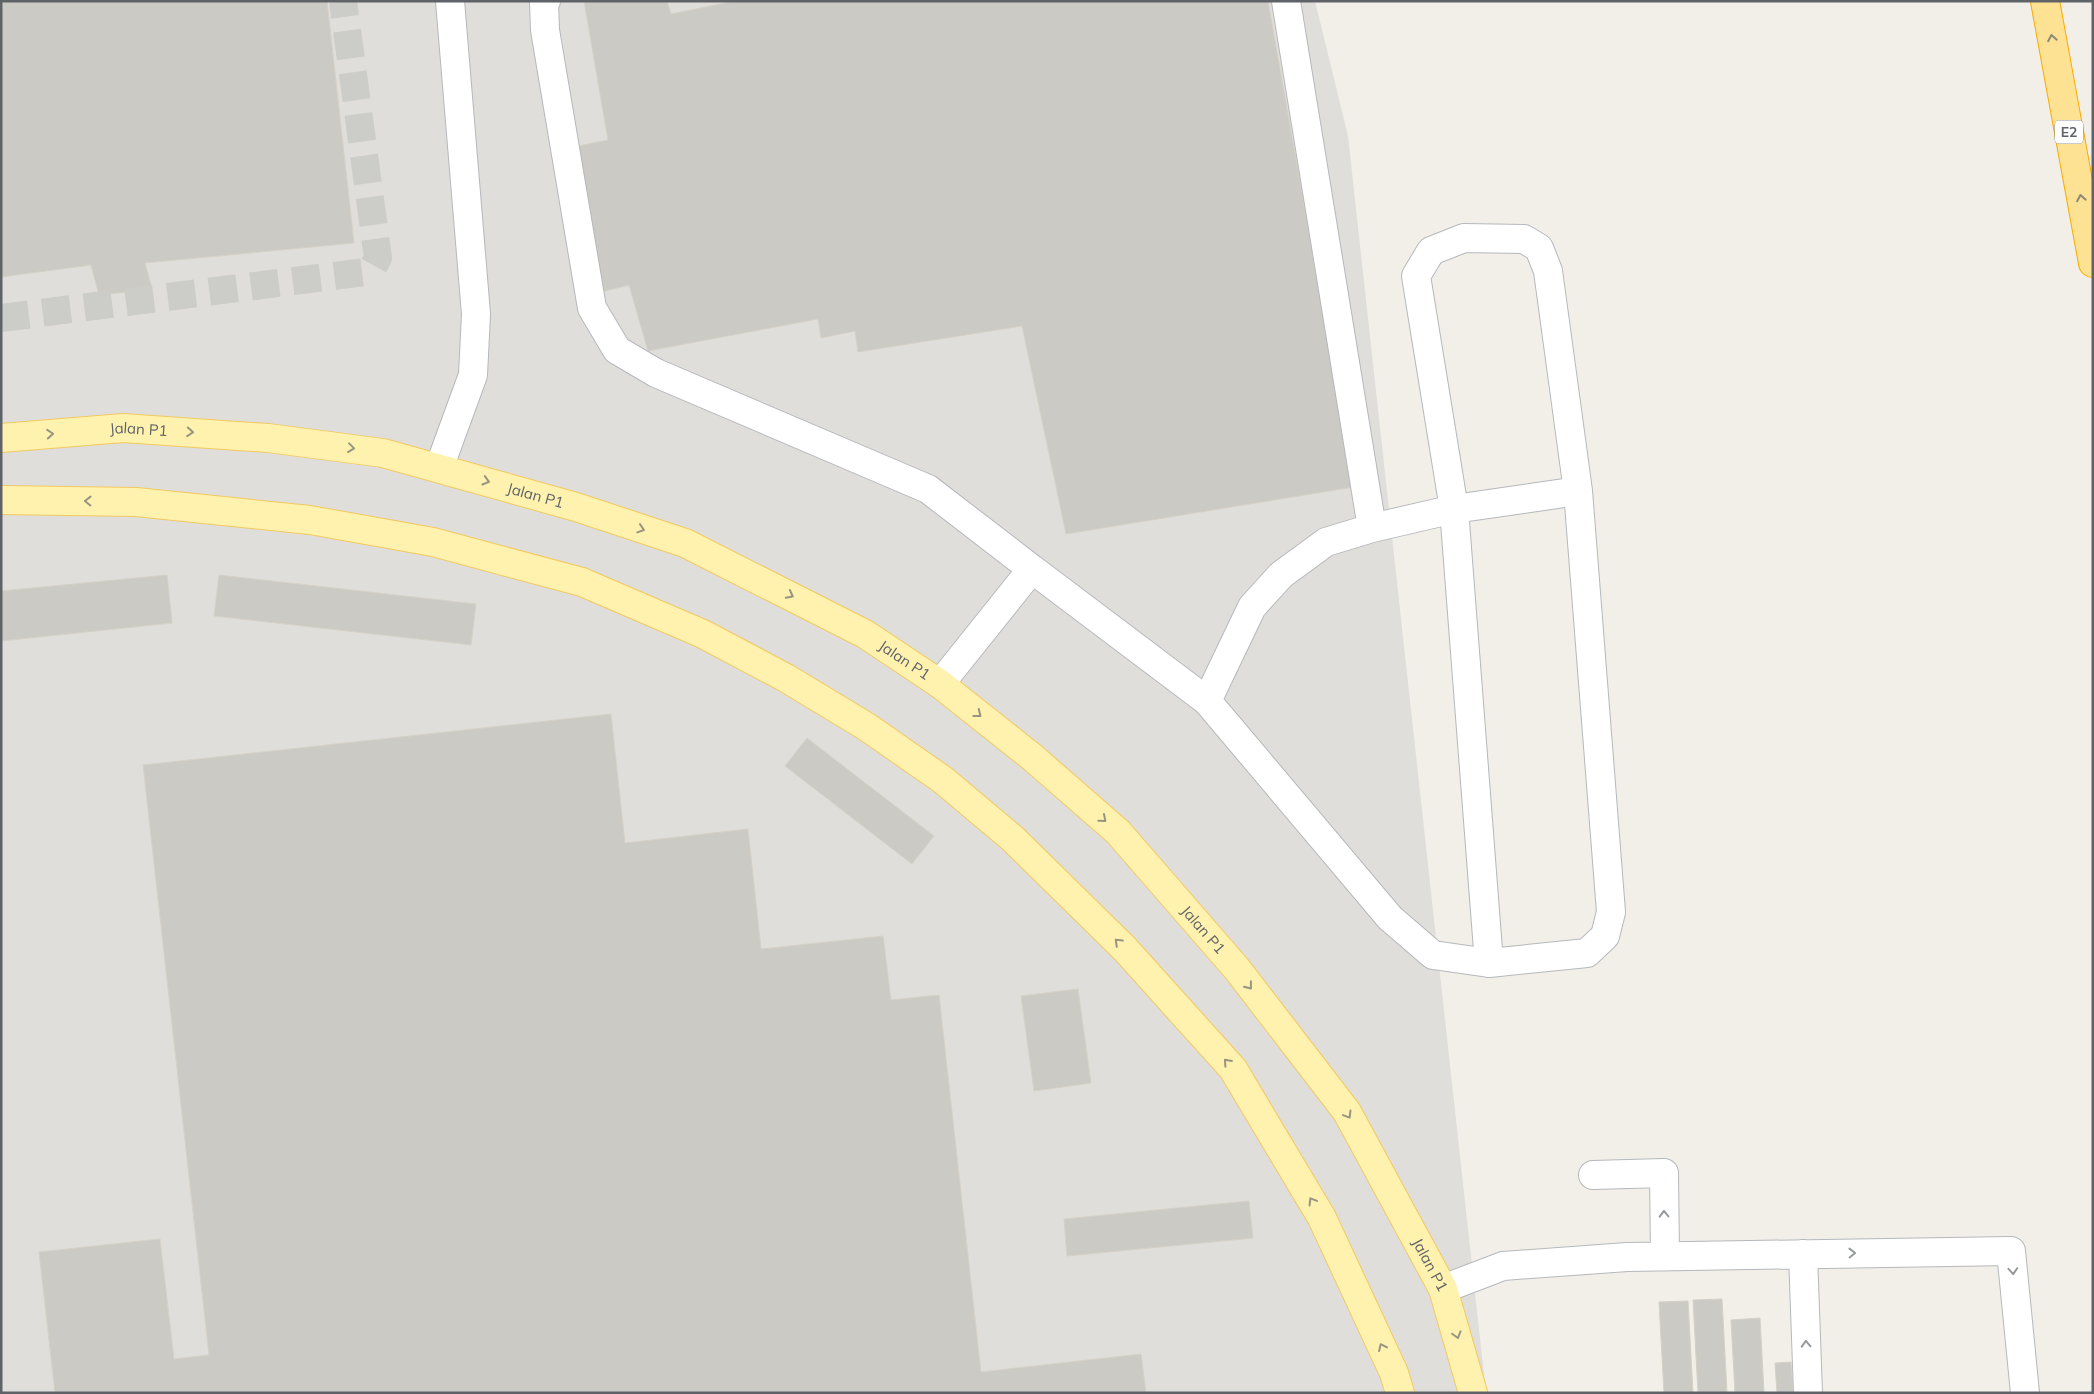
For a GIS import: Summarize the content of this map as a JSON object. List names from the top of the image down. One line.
{"streets":{"highway":["E2"],"main road":["Jalan P1"]}}
